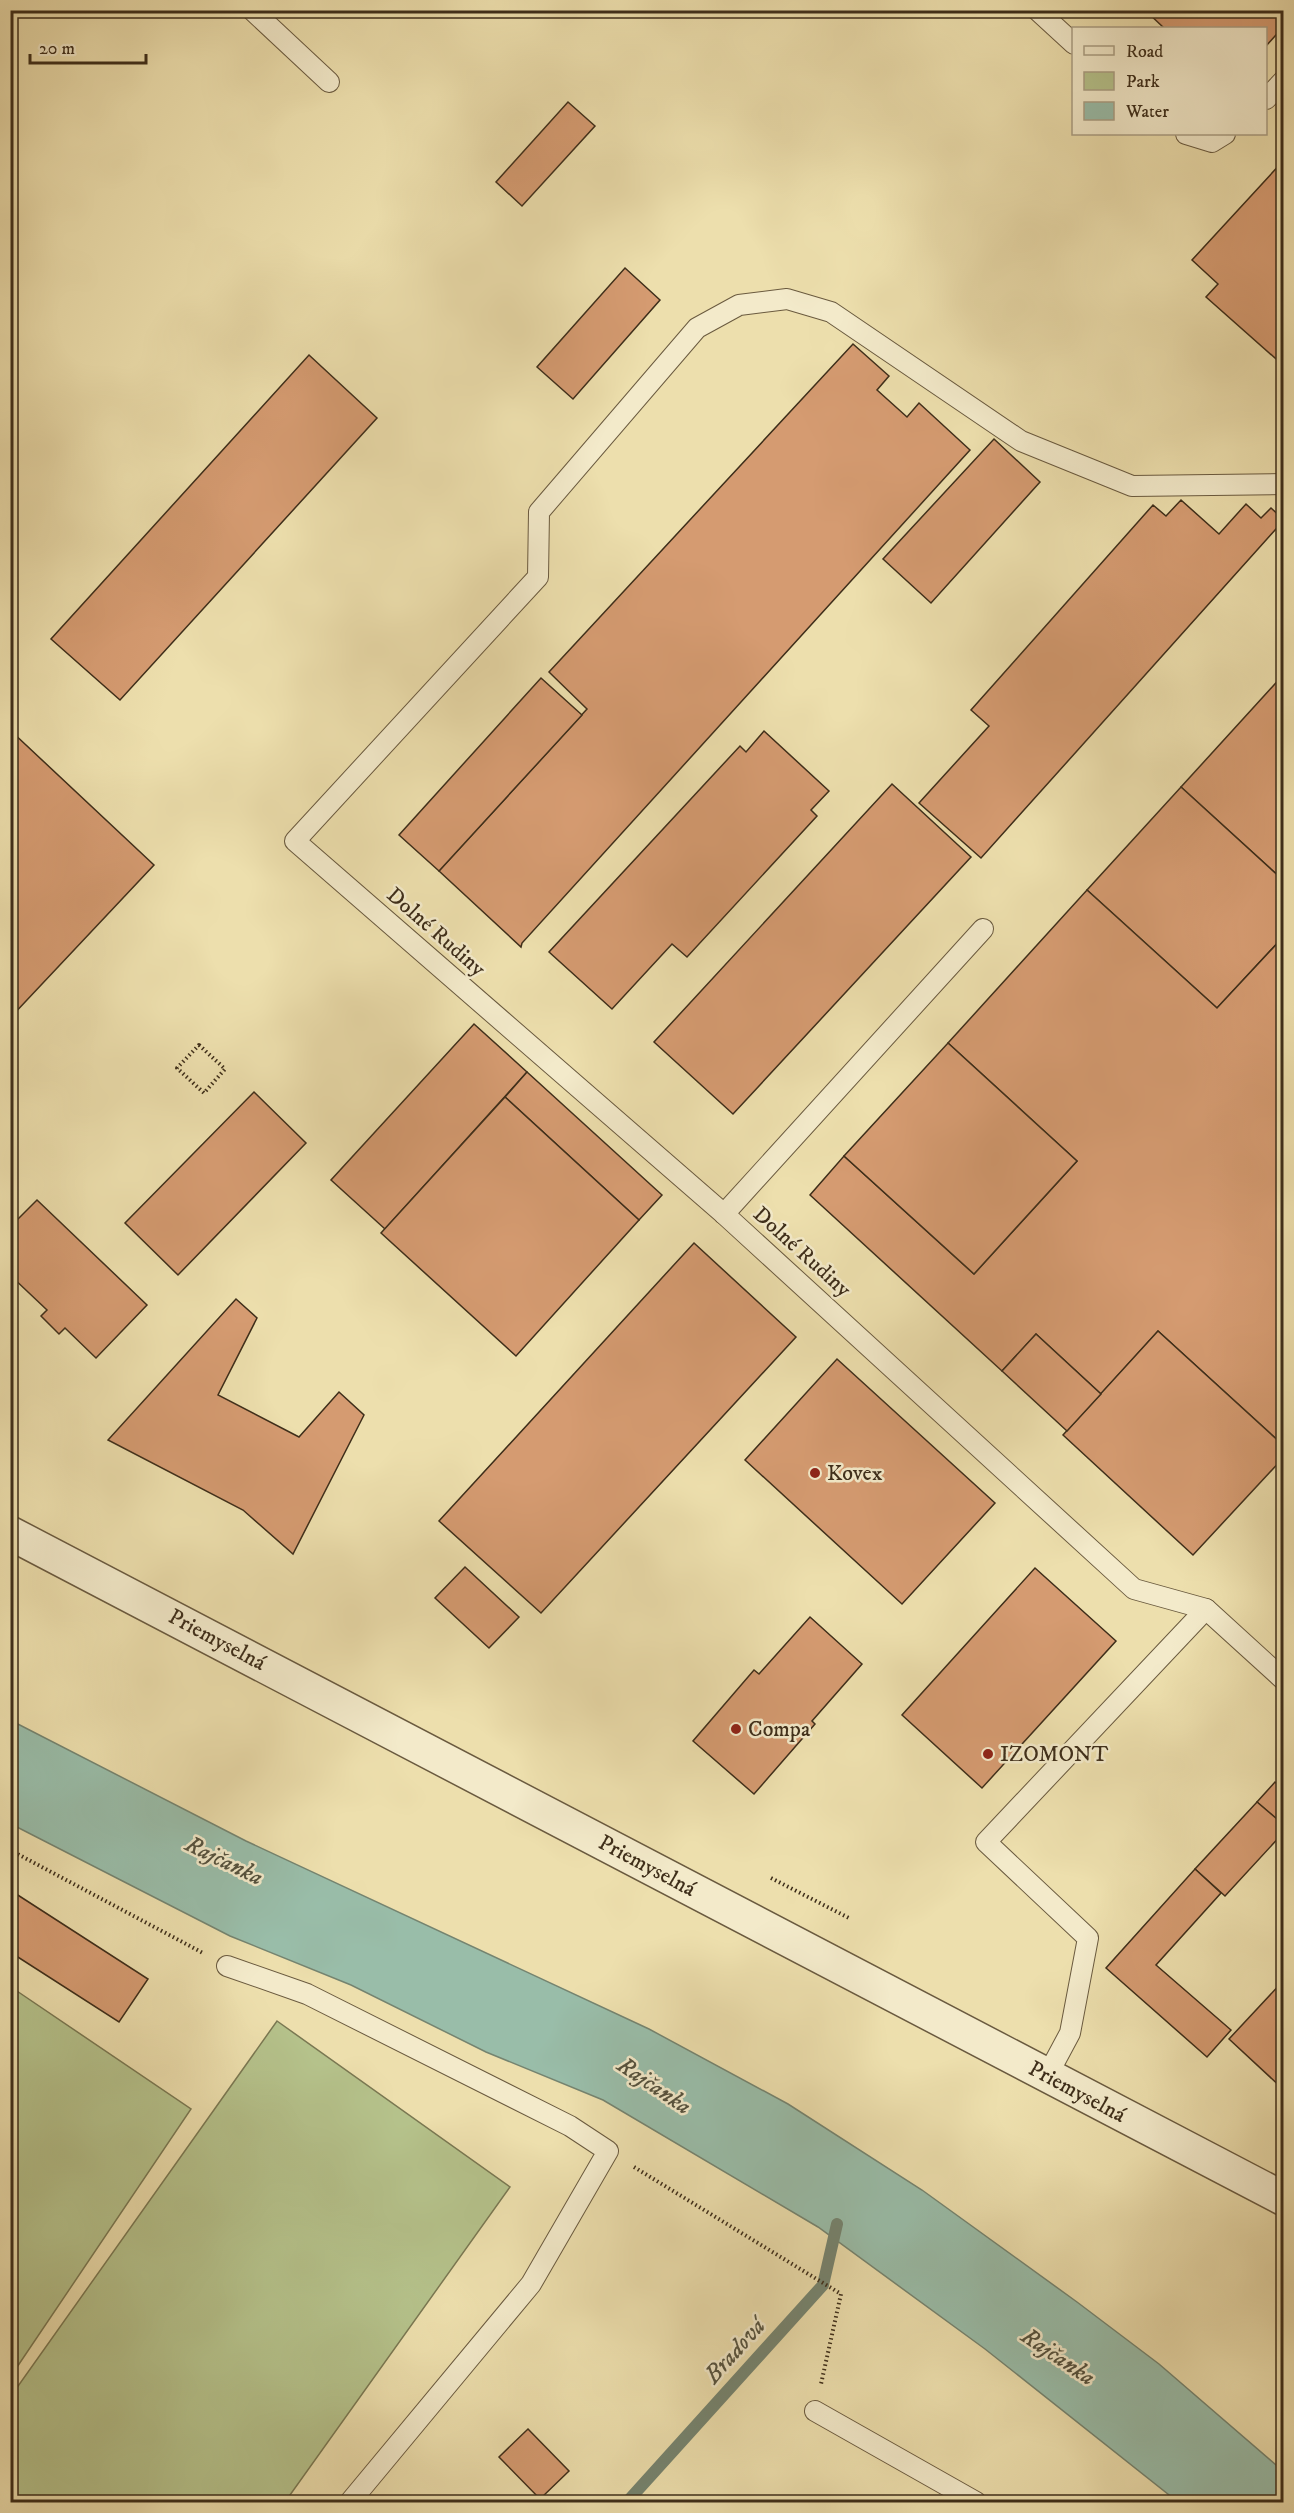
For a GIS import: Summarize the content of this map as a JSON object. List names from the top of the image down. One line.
{"streets":{"street":["Priemyselná"],"lane":["Dolné Rudiny"]},"water":["Rajčanka","Bradová"],"places":["Kovex","Compa","IZOMONT"],"legend":["Road","Park","Water"],"scale_bar":"20 m"}
